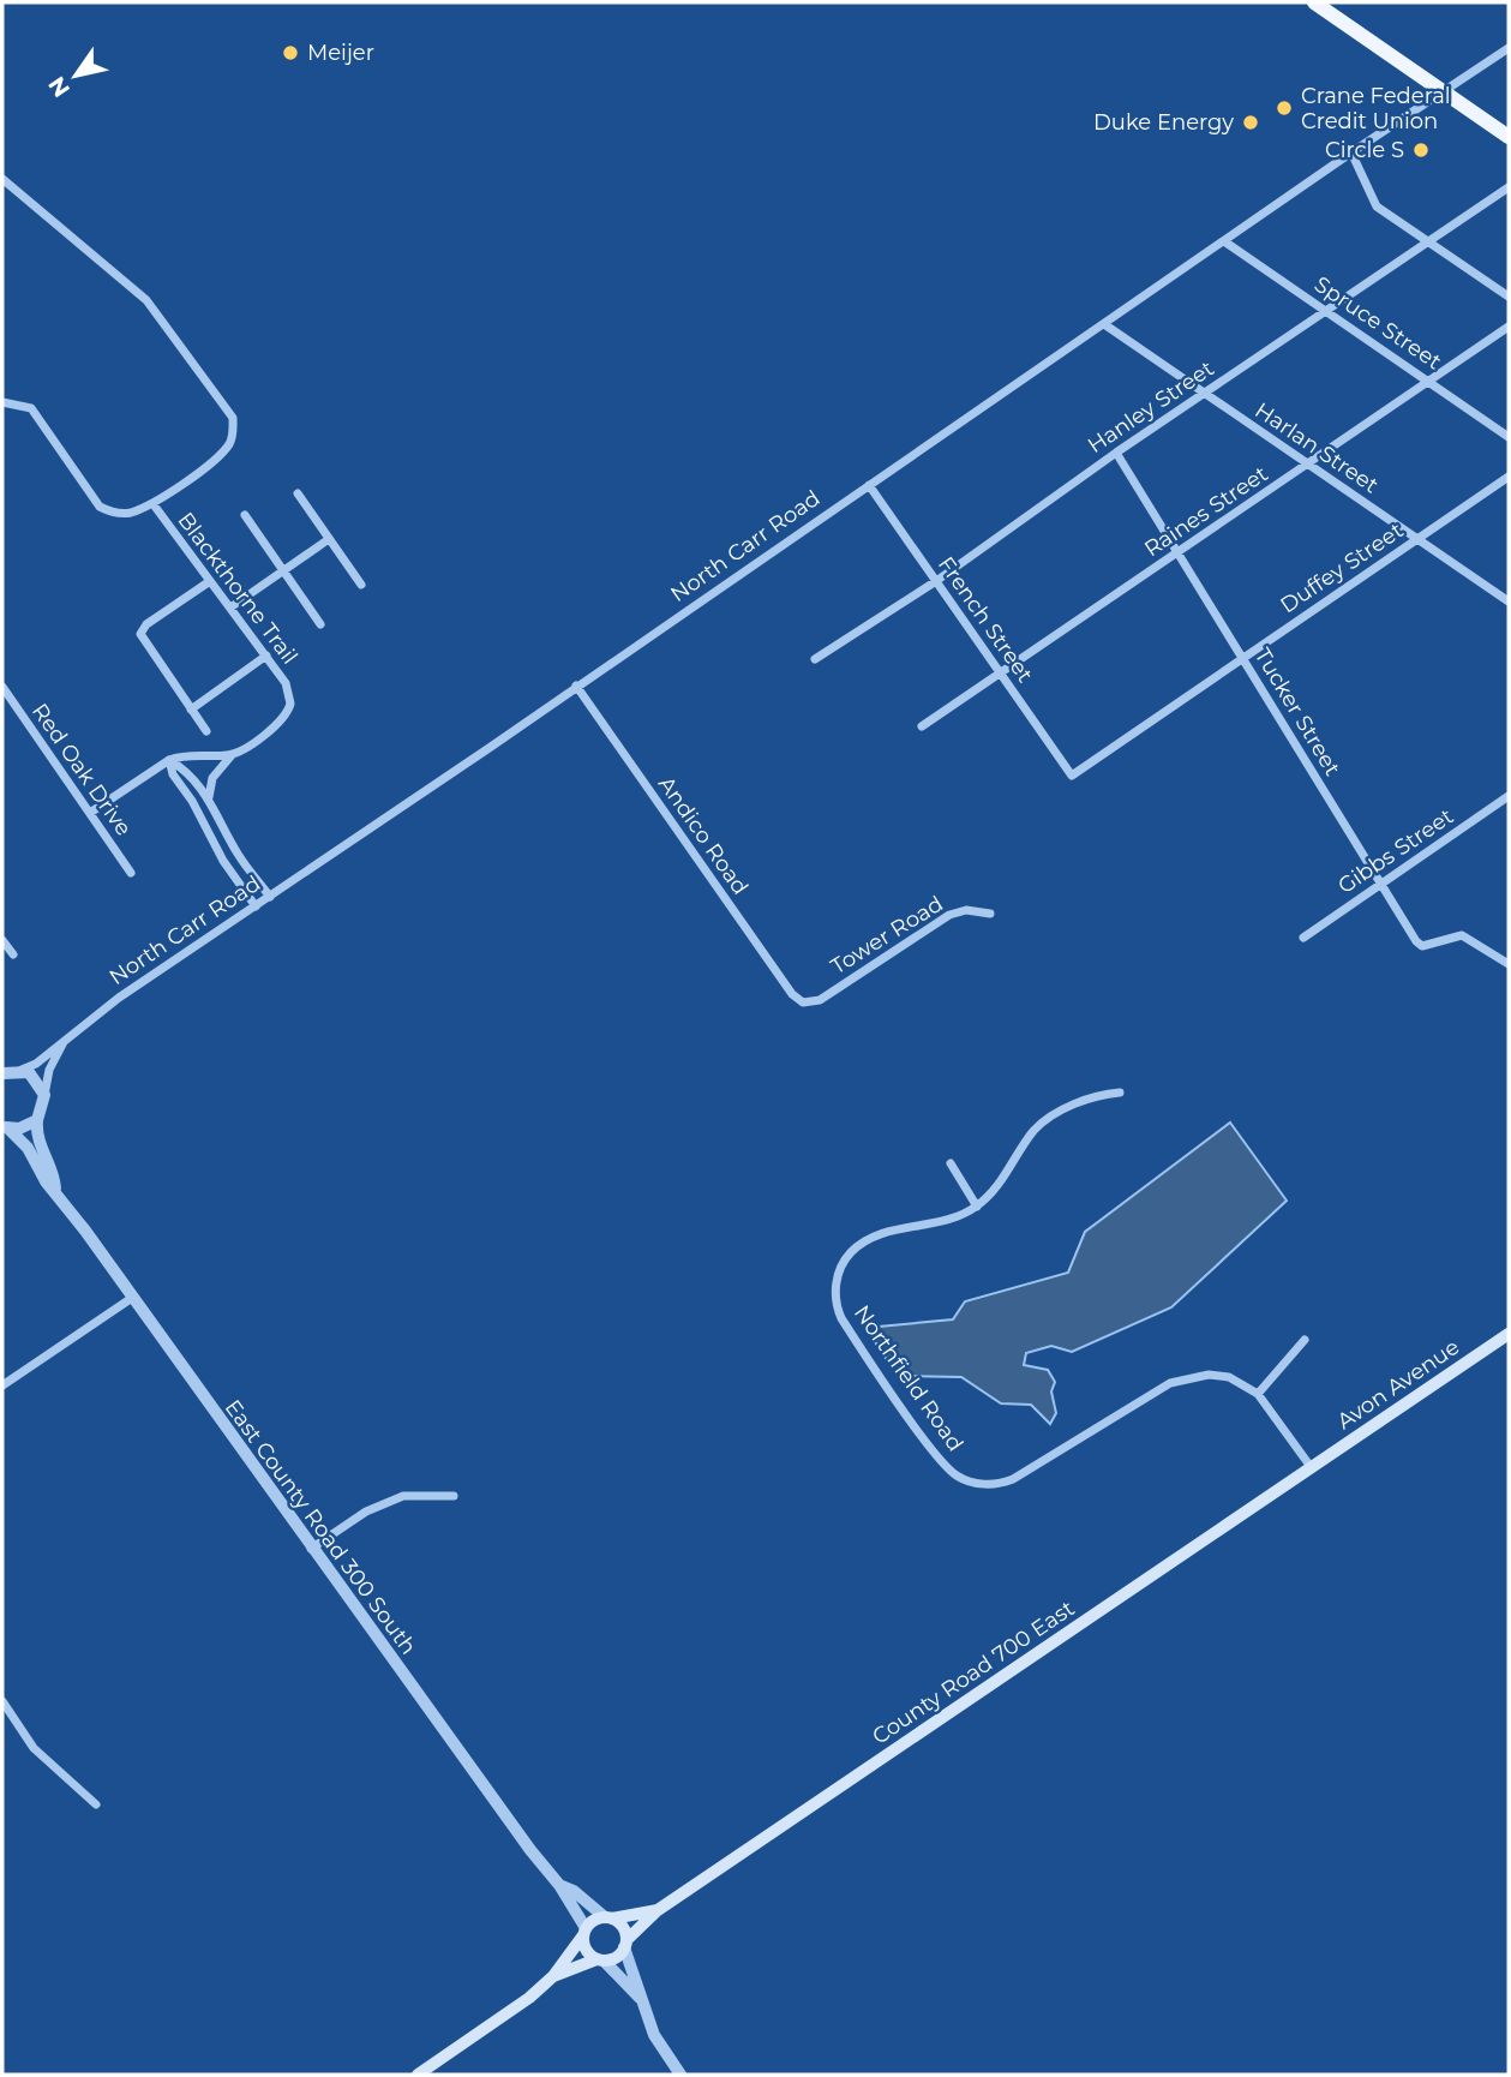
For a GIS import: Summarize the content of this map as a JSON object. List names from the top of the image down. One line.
{"streets":{"main road":["Avon Avenue","County Road 700 East"],"street":["Spruce Street","Hanley Street","Harlan Street","Raines Street","North Carr Road","Duffey Street","Blackthorne Trail","French Street","Tucker Street","Red Oak Drive","Andico Road","Gibbs Street","Tower Road","Northfield Road","East County Road 300 South"]},"crossings":[["Spruce Street","Hanley Street"],["Spruce Street","Raines Street"],["Spruce Street","North Carr Road"],["Hanley Street","Harlan Street"],["Hanley Street","French Street"],["Hanley Street","Tucker Street"],["Harlan Street","Raines Street"],["Harlan Street","North Carr Road"],["Harlan Street","Duffey Street"],["Raines Street","French Street"],["Raines Street","Tucker Street"],["North Carr Road","French Street"],["North Carr Road","Andico Road"],["Duffey Street","French Street"],["Duffey Street","Tucker Street"],["Tucker Street","Gibbs Street"],["Andico Road","Tower Road"],["Northfield Road","Avon Avenue"],["Northfield Road","County Road 700 East"],["Avon Avenue","County Road 700 East"],["East County Road 300 South","County Road 700 East"]],"places":["Meijer","Crane Federal Credit Union","Duke Energy","Circle S"],"north":"bottom left"}
